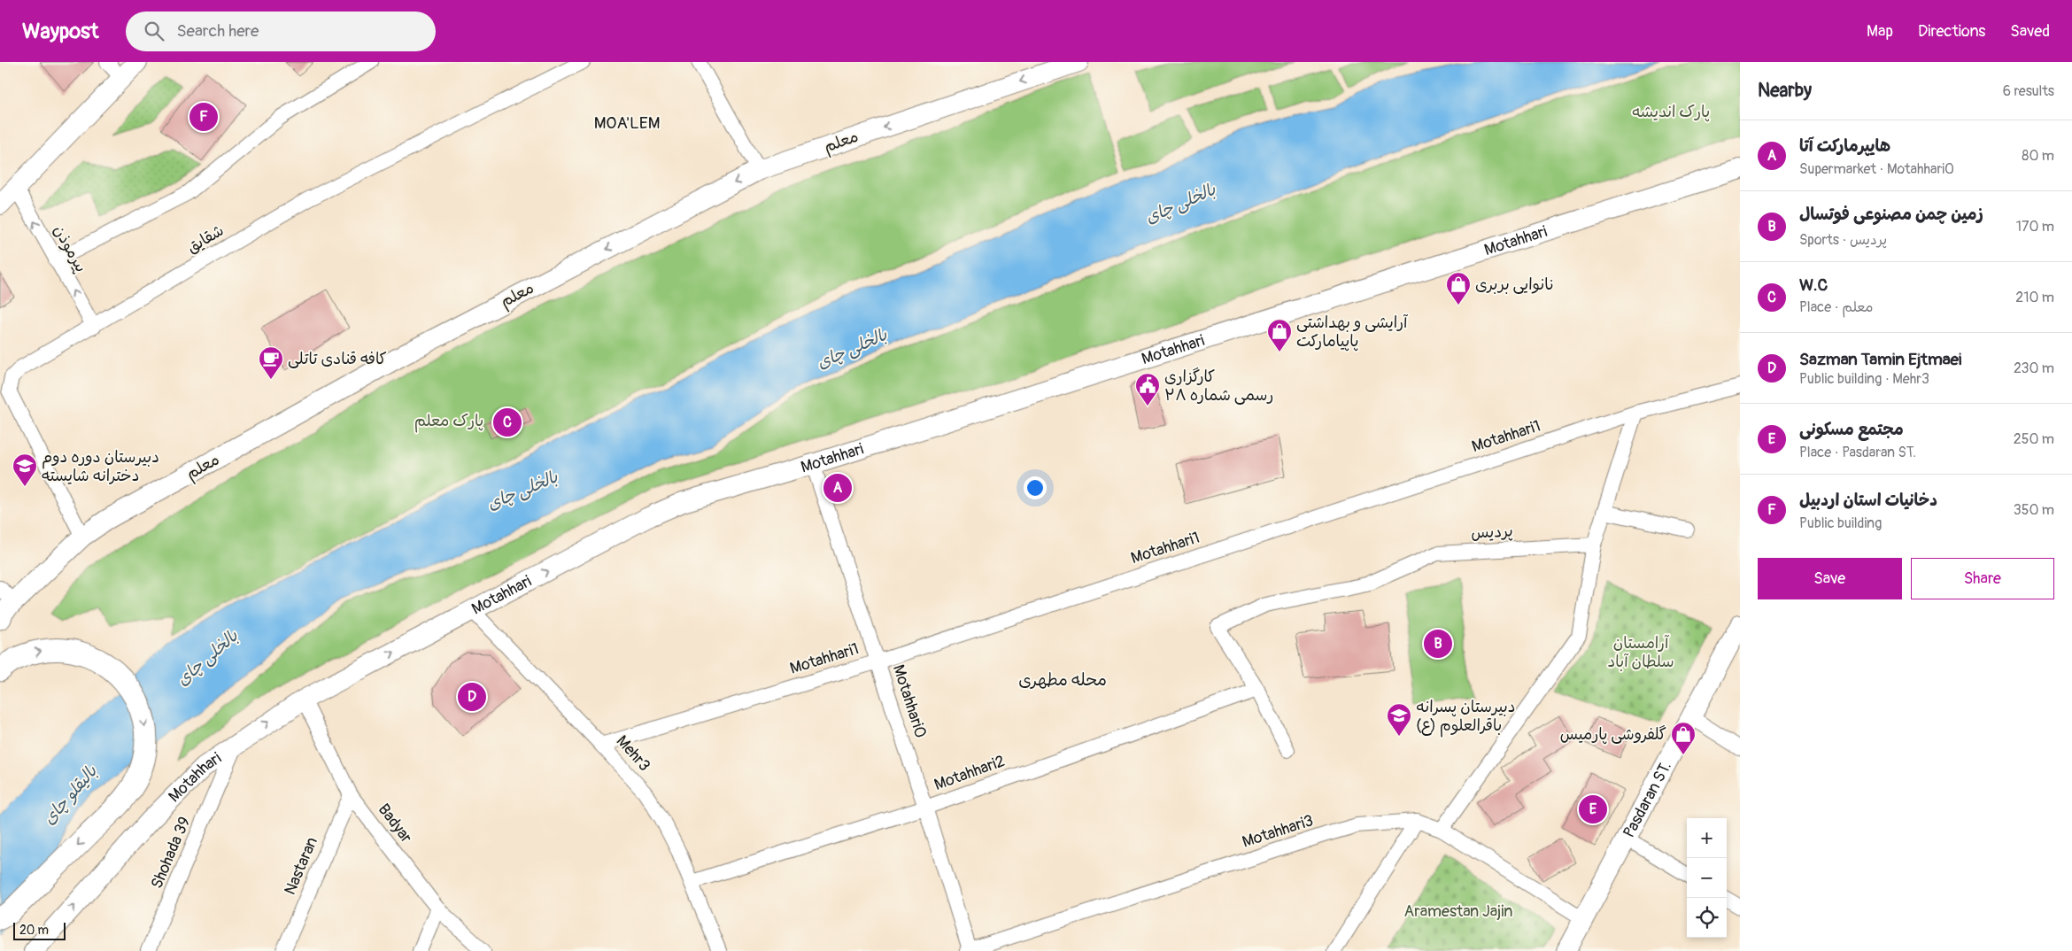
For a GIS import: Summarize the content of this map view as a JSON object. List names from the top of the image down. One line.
{"streets":{"main road":["معلم","Motahhari","Pasdaran ST."],"street":["شقایق","پیرموذن","Motahhari1","پردیس","Motahhari0","Mehr3","Motahhari2","Badyar","Motahhari3","Shohada 39","Nastaran"]},"crossings":[["معلم","شقایق"],["شقایق","پیرموذن"],["Motahhari","Motahhari0"],["Motahhari","Mehr3"],["Motahhari","Badyar"],["Motahhari","Shohada 39"],["Motahhari1","Motahhari0"],["Motahhari1","Mehr3"],["پردیس","Motahhari2"],["Motahhari0","Motahhari2"],["Motahhari0","Motahhari3"],["Mehr3","Motahhari2"],["Pasdaran ST.","Motahhari3"],["Badyar","Nastaran"]],"one_way":["معلم","Motahhari","پیرموذن"],"districts":["MOA'LEM","محله مطهری"],"water":["بالخلی چای","بالیقلو چای"],"parks":["پارک اندیشه","پارک معلم","آرامستان سلطان آباد","Aramestan Jajin"],"places":{"shop":["نانوایی بربری","آرایشی و بهداشتی پاپیامارکت","گلفروشی پارمیس"],"cafe":["کافه قنادی تاتلی"],"public building":["کارگزاری رسمی شماره ۲۸"],"school or university":["دبیرستان دوره دوم دخترانه شایسته","دبیرستان پسرانه باقرالعلوم (ع)"]},"scale_bar":"20 m","page":{"header":"Waypost","search":"Search here","nav":["Map","Directions","Saved"],"heading":["Nearby","6 results"],"pins":["F","C","A","B","D","E"],"list":[{"mark":"A","name":"هایپرمارکت آتا","note":"Supermarket · Motahhari0","value":"80 m"},{"mark":"B","name":"زمین چمن مصنوعی فوتسال","note":"Sports · پردیس","value":"170 m"},{"mark":"C","name":"W.C","note":"Place · معلم","value":"210 m"},{"mark":"D","name":"Sazman Tamin Ejtmaei","note":"Public building · Mehr3","value":"230 m"},{"mark":"E","name":"مجتمع مسکونی","note":"Place · Pasdaran ST.","value":"250 m"},{"mark":"F","name":"دخانیات استان اردبیل","note":"Public building","value":"350 m"}],"buttons":["Save","Share"],"map_buttons":["+","−"],"scale":"20 m"}}
